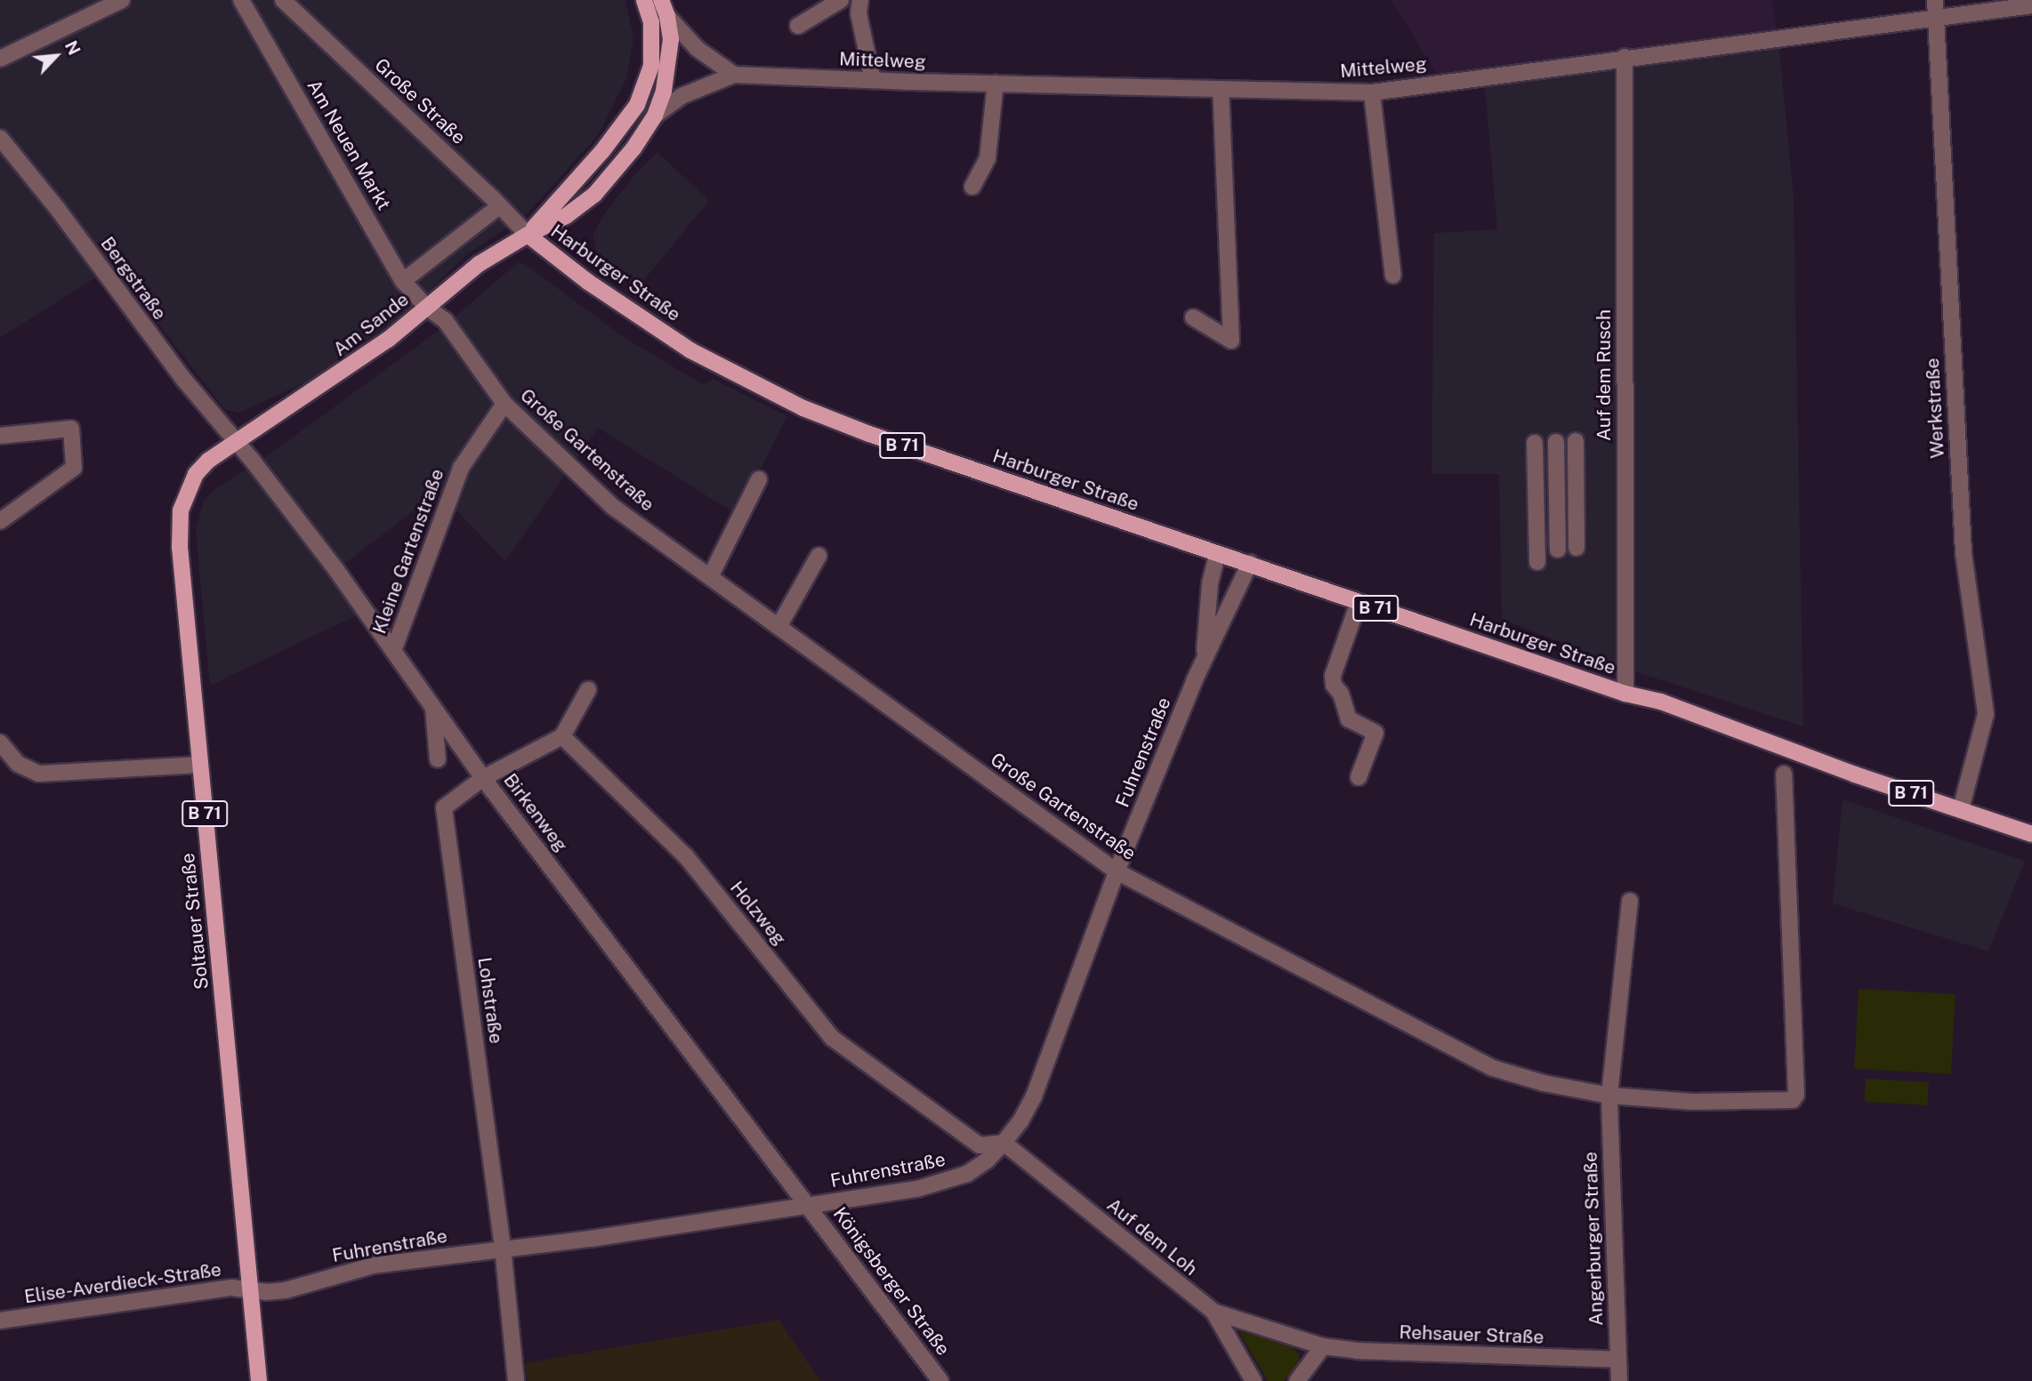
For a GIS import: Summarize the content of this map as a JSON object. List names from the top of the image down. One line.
{"streets":{"main road":["Harburger Straße","Am Sande","B 71","Soltauer Straße"],"street":["Mittelweg","Große Straße","Am Neuen Markt","Bergstraße","Auf dem Rusch","Werkstraße","Große Gartenstraße","Kleine Gartenstraße","Fuhrenstraße","Birkenweg","Holzweg","Lohstraße","Auf dem Loh","Angerburger Straße","Königsberger Straße","Elise-Averdieck-Straße","Rehsauer Straße"]},"crossings":[["Mittelweg","Auf dem Rusch"],["Mittelweg","Werkstraße"],["Große Straße","Harburger Straße"],["Große Straße","Am Sande"],["Am Neuen Markt","Am Sande"],["Am Neuen Markt","Große Gartenstraße"],["Harburger Straße","Am Sande"],["Harburger Straße","Auf dem Rusch"],["Harburger Straße","Werkstraße"],["Harburger Straße","Fuhrenstraße"],["Bergstraße","Am Sande"],["Bergstraße","Birkenweg"],["Bergstraße","Soltauer Straße"],["Am Sande","Große Gartenstraße"],["Am Sande","Birkenweg"],["Am Sande","Soltauer Straße"],["Große Gartenstraße","Kleine Gartenstraße"],["Große Gartenstraße","Fuhrenstraße"],["Große Gartenstraße","Angerburger Straße"],["Kleine Gartenstraße","Birkenweg"],["Fuhrenstraße","Birkenweg"],["Fuhrenstraße","Holzweg"],["Fuhrenstraße","Soltauer Straße"],["Fuhrenstraße","Lohstraße"],["Fuhrenstraße","Auf dem Loh"],["Fuhrenstraße","Königsberger Straße"],["Fuhrenstraße","Elise-Averdieck-Straße"],["Birkenweg","Soltauer Straße"],["Birkenweg","Lohstraße"],["Birkenweg","Königsberger Straße"],["Holzweg","Auf dem Loh"],["Soltauer Straße","Elise-Averdieck-Straße"],["Auf dem Loh","Rehsauer Straße"],["Angerburger Straße","Rehsauer Straße"]],"north":"top right"}
